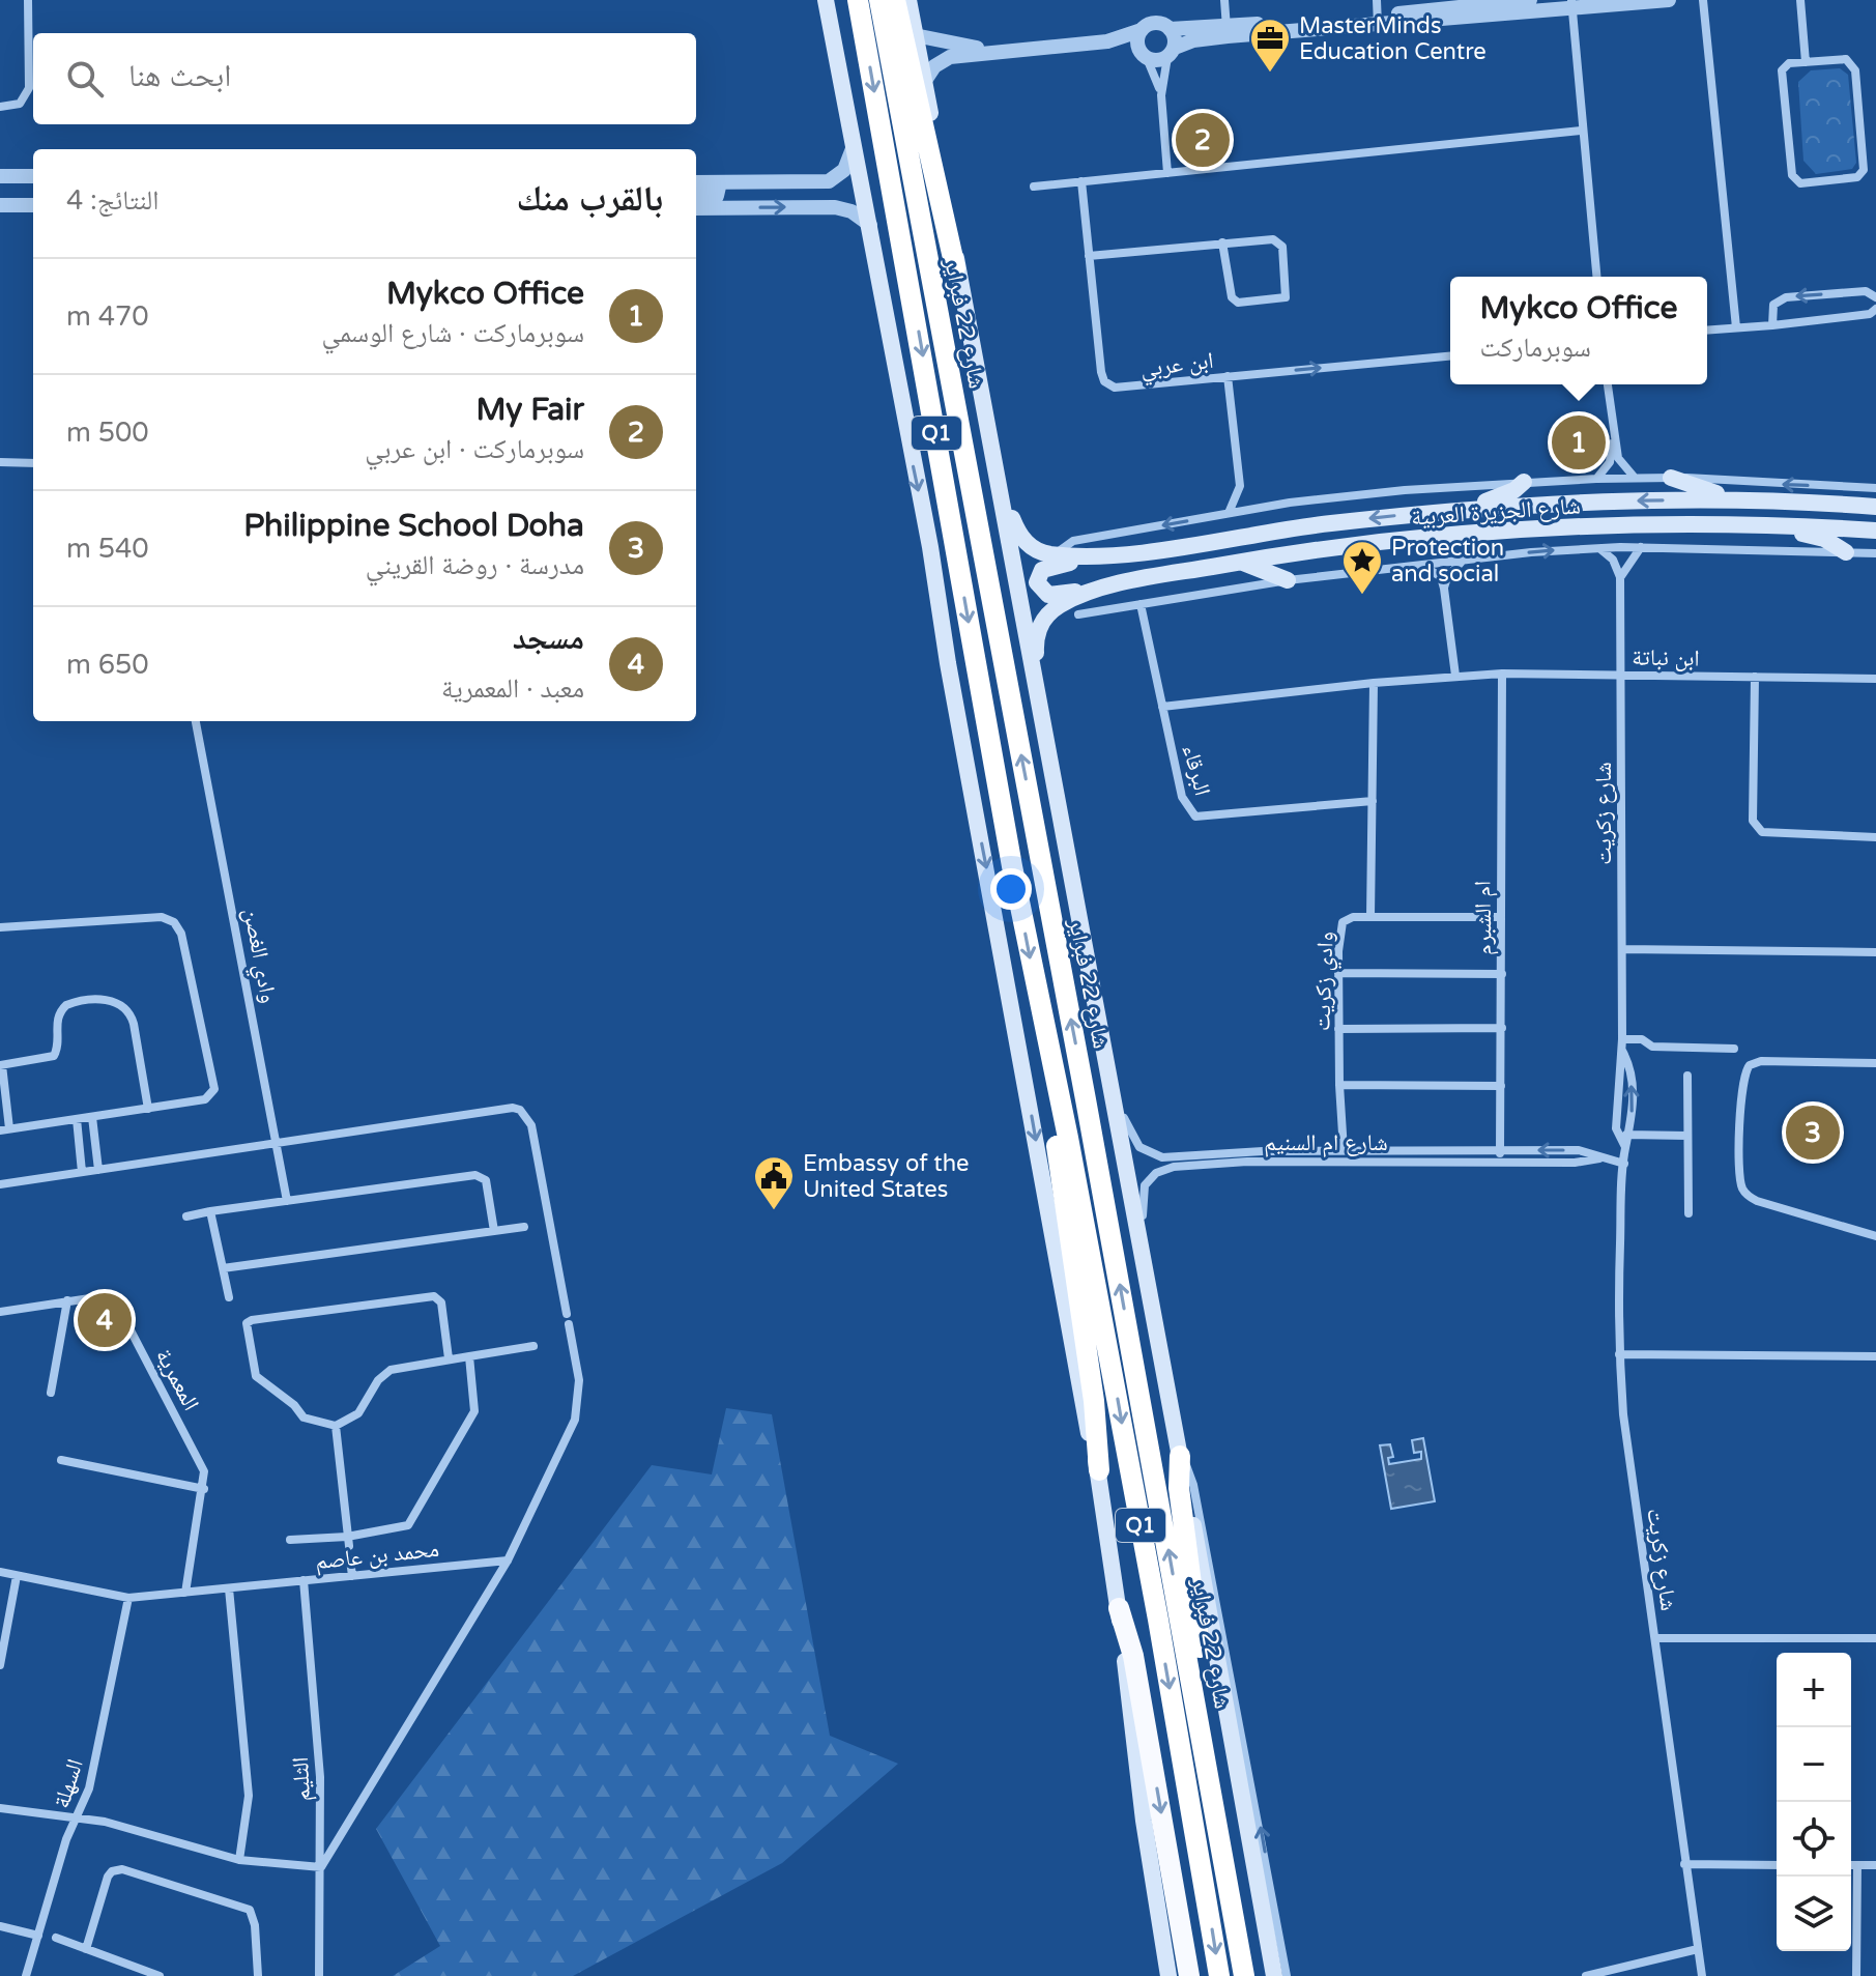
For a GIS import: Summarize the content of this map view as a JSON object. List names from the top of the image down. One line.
{"streets":{"highway":["شارع 22 فبراير","Q1"],"main road":["شارع الجزيرة العربية"],"street":["ابن عربي","ابن نباتة","البرقاء","شارع زكريت","ام الشبرم","وادي الغصن","وادي زكريت","شارع ام السنيم","المعمرية","محمد بن عاصم","الثليم","السهلة"]},"crossings":[["شارع 22 فبراير","شارع الجزيرة العربية"],["شارع 22 فبراير","شارع ام السنيم"],["شارع الجزيرة العربية","البرقاء"],["ابن نباتة","البرقاء"],["ابن نباتة","شارع زكريت"],["ابن نباتة","ام الشبرم"],["شارع زكريت","شارع ام السنيم"],["ام الشبرم","وادي زكريت"],["ام الشبرم","شارع ام السنيم"],["وادي زكريت","شارع ام السنيم"],["المعمرية","محمد بن عاصم"],["محمد بن عاصم","الثليم"],["محمد بن عاصم","السهلة"]],"one_way":["ابن عربي"],"places":{"office":["MasterMinds Education Centre"],"place":["Protection and social"],"public building":["Embassy of the United States"]},"page":{"search":"ابحث هنا","pins":["2","1","3","4"],"heading":["بالقرب منك","النتائج: 4"],"list":[{"mark":"1","name":"Mykco Office","note":"سوبرماركت · شارع الوسمي","value":"470 m"},{"mark":"2","name":"My Fair","note":"سوبرماركت · ابن عربي","value":"500 m"},{"mark":"3","name":"Philippine School Doha","note":"مدرسة · روضة القريني","value":"540 m"},{"mark":"4","name":"مسجد","note":"معبد · المعمرية","value":"650 m"}],"popup":["Mykco Office","سوبرماركت"],"map_buttons":["+","−"]}}
